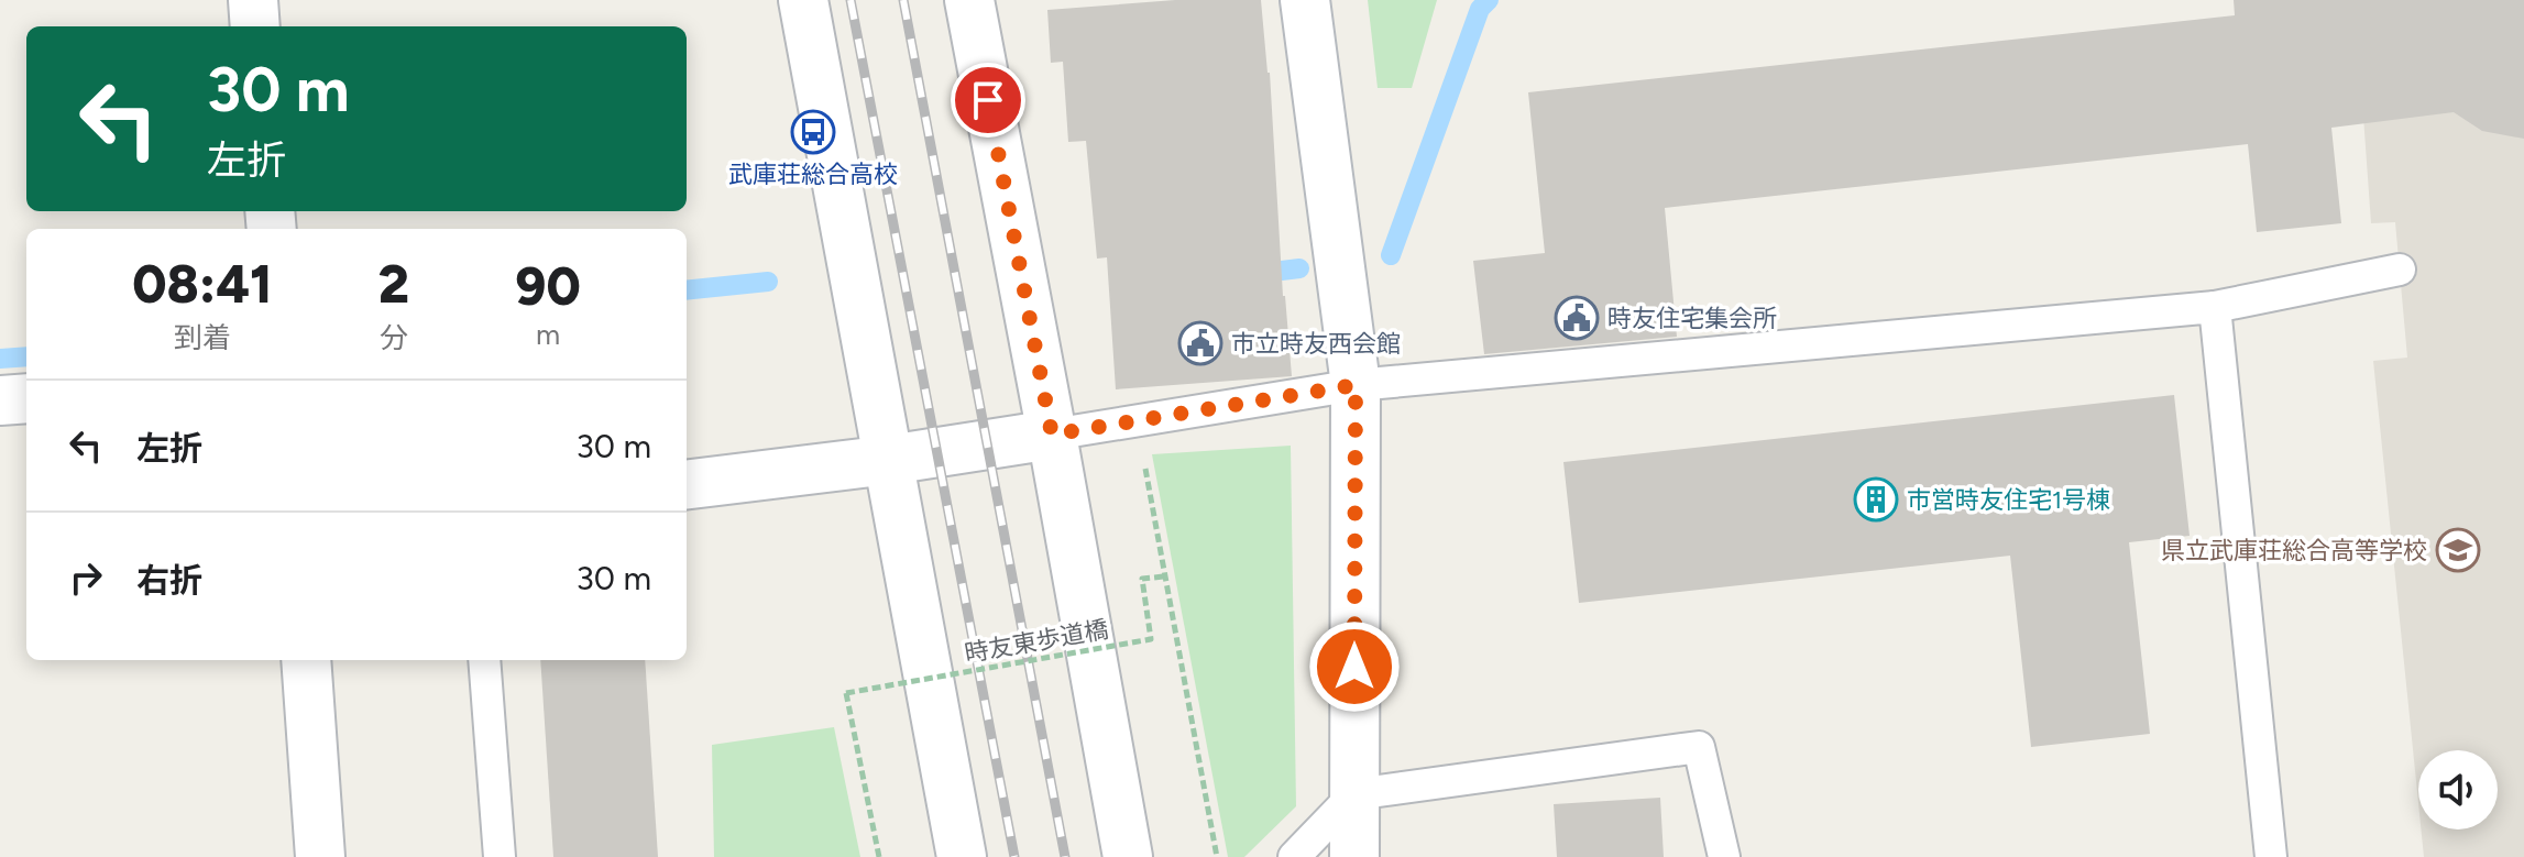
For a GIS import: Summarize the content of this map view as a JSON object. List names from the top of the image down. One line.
{"streets":{"path":["時友東歩道橋"]},"places":{"bus stop":["武庫荘総合高校"],"public building":["時友住宅集会所","市立時友西会館"],"building":["市営時友住宅1号棟"],"school or university":["県立武庫荘総合高等学校"]},"page":{"turn":["30 m","左折"],"eta":["08:41","到着","2","分","90","m"],"list":[{"name":"左折","value":"30 m"},{"name":"右折","value":"30 m"}]}}
